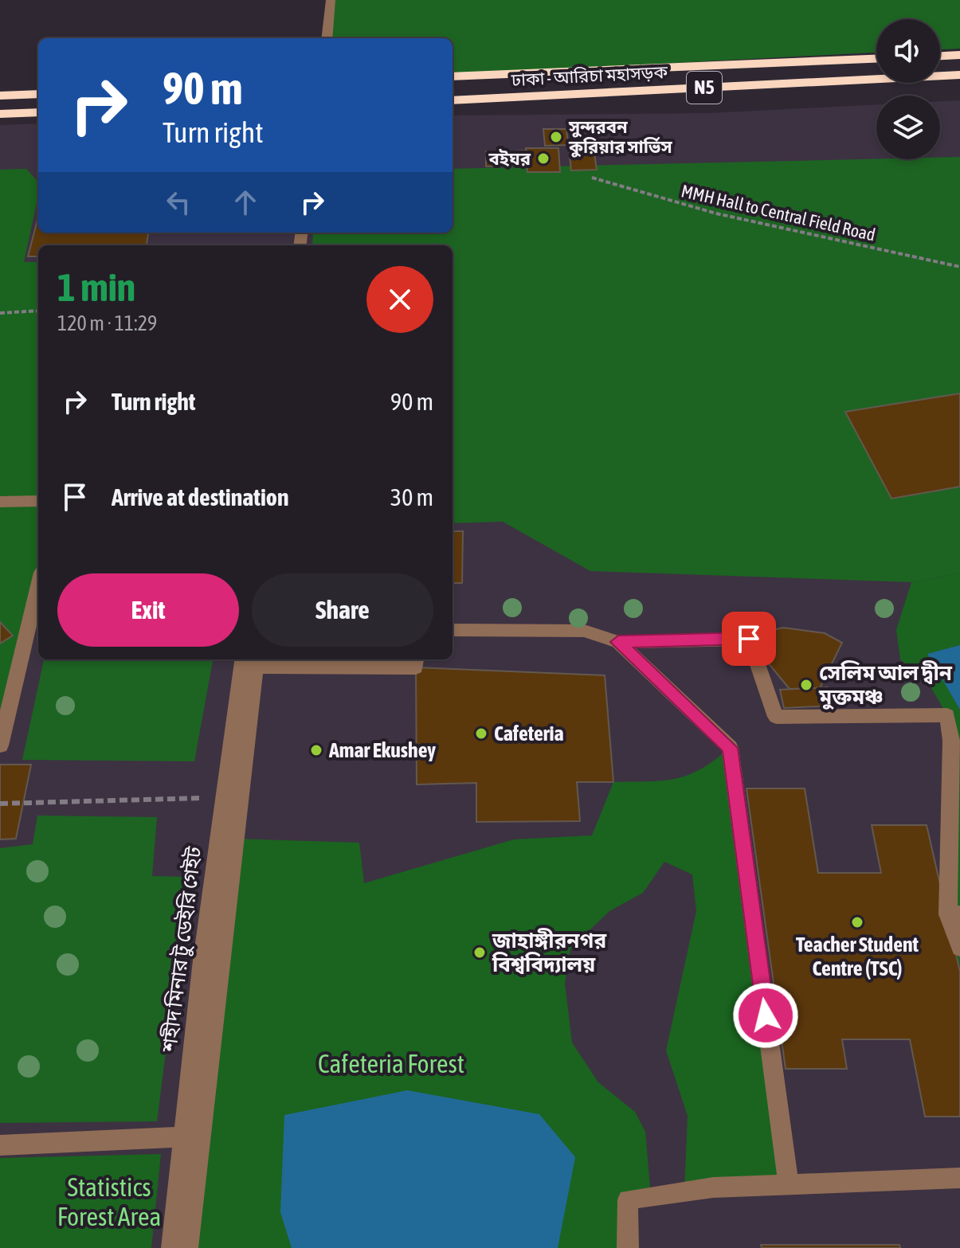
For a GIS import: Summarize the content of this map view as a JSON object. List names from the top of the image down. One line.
{"streets":{"highway":["ঢাকা - আরিচা মহাসড়ক","N5"],"street":["শহীদ মিনার টু ডেইরি গেইট"],"path":["MMH Hall to Central Field Road"]},"parks":["Cafeteria Forest","Statistics Forest Area"],"places":["সুন্দরবন কুরিয়ার সার্ভিস","বইঘর","সেলিম আল দ্বীন মুক্তমঞ্চ","Cafeteria","Amar Ekushey","Teacher Student Centre (TSC)","জাহাঙ্গীরনগর বিশ্ববিদ্যালয়"],"page":{"turn":["90 m","Turn right"],"heading":["1 min","120 m · 11:29"],"list":[{"name":"Turn right","value":"90 m"},{"name":"Arrive at destination","value":"30 m"}],"buttons":["Exit","Share"]}}
